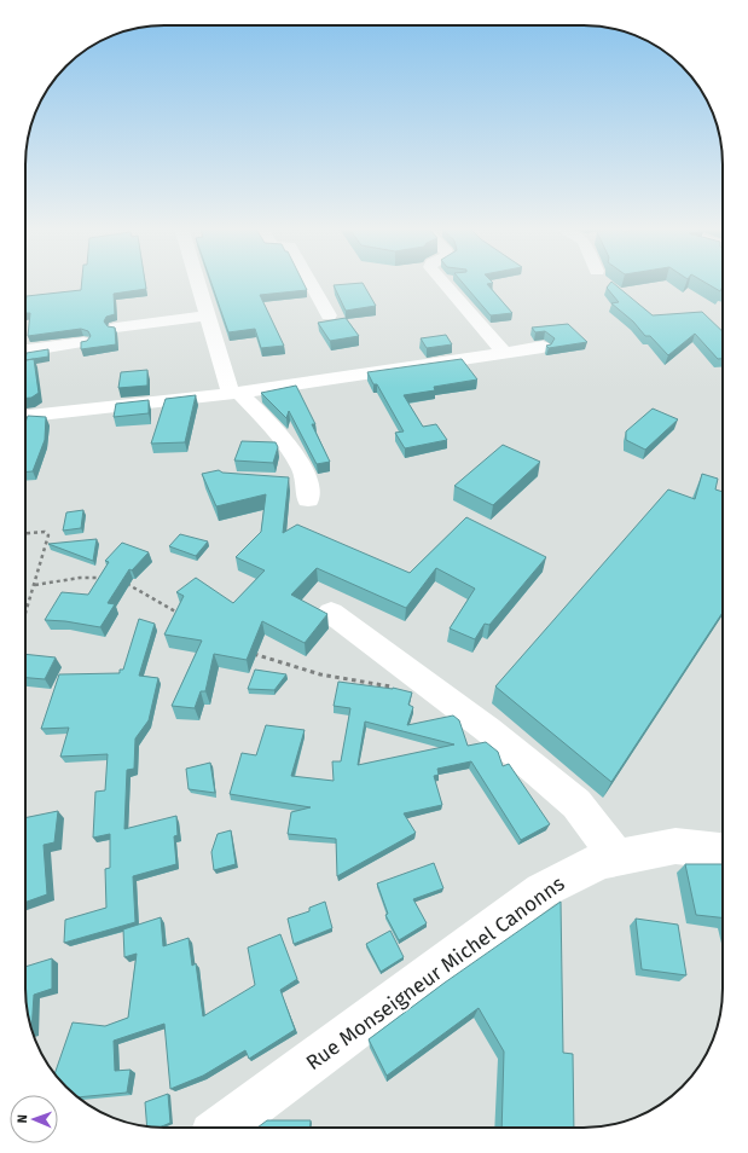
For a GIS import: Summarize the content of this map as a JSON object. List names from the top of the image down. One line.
{"streets":{"street":["Rue Monseigneur Michel Canonns"]},"north":"left"}
